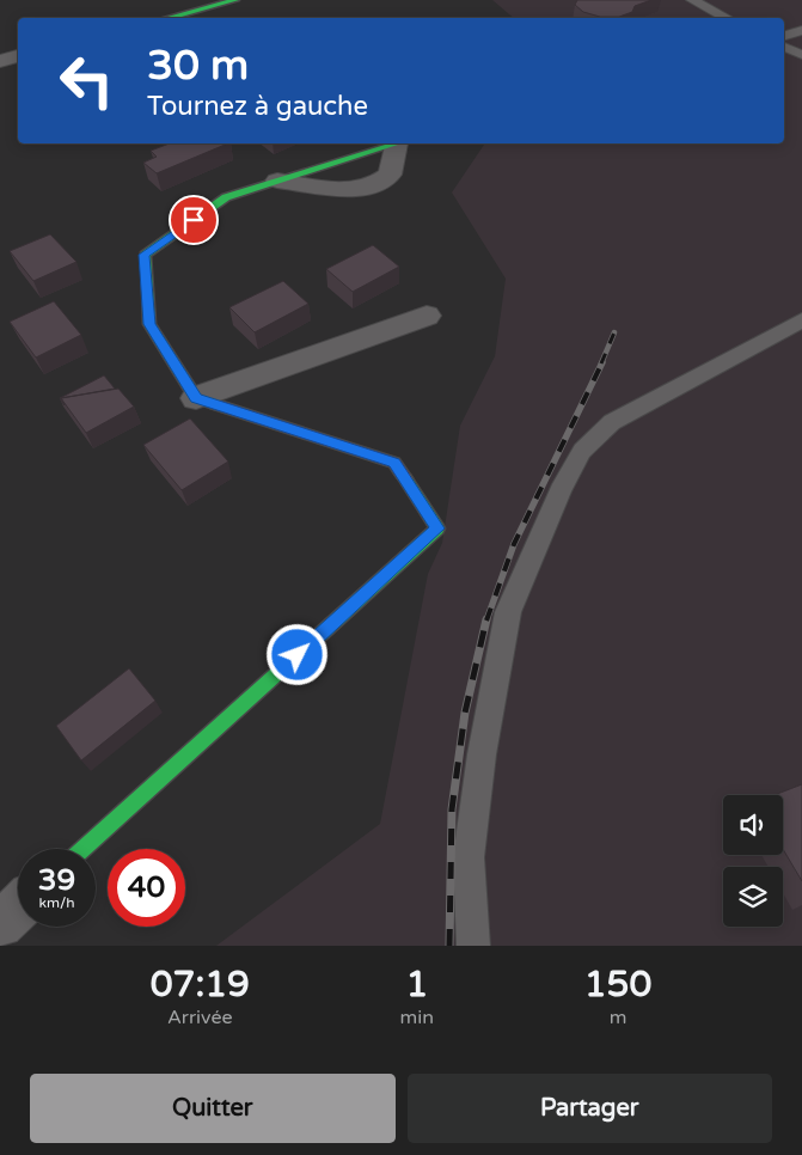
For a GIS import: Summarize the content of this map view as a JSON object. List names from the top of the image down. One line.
{"page":{"turn":["30 m","Tournez à gauche"],"speed":"39 km/h","limit":"40","eta":["07:19","Arrivée","1","min","150","m"],"buttons":["Quitter","Partager"]}}
